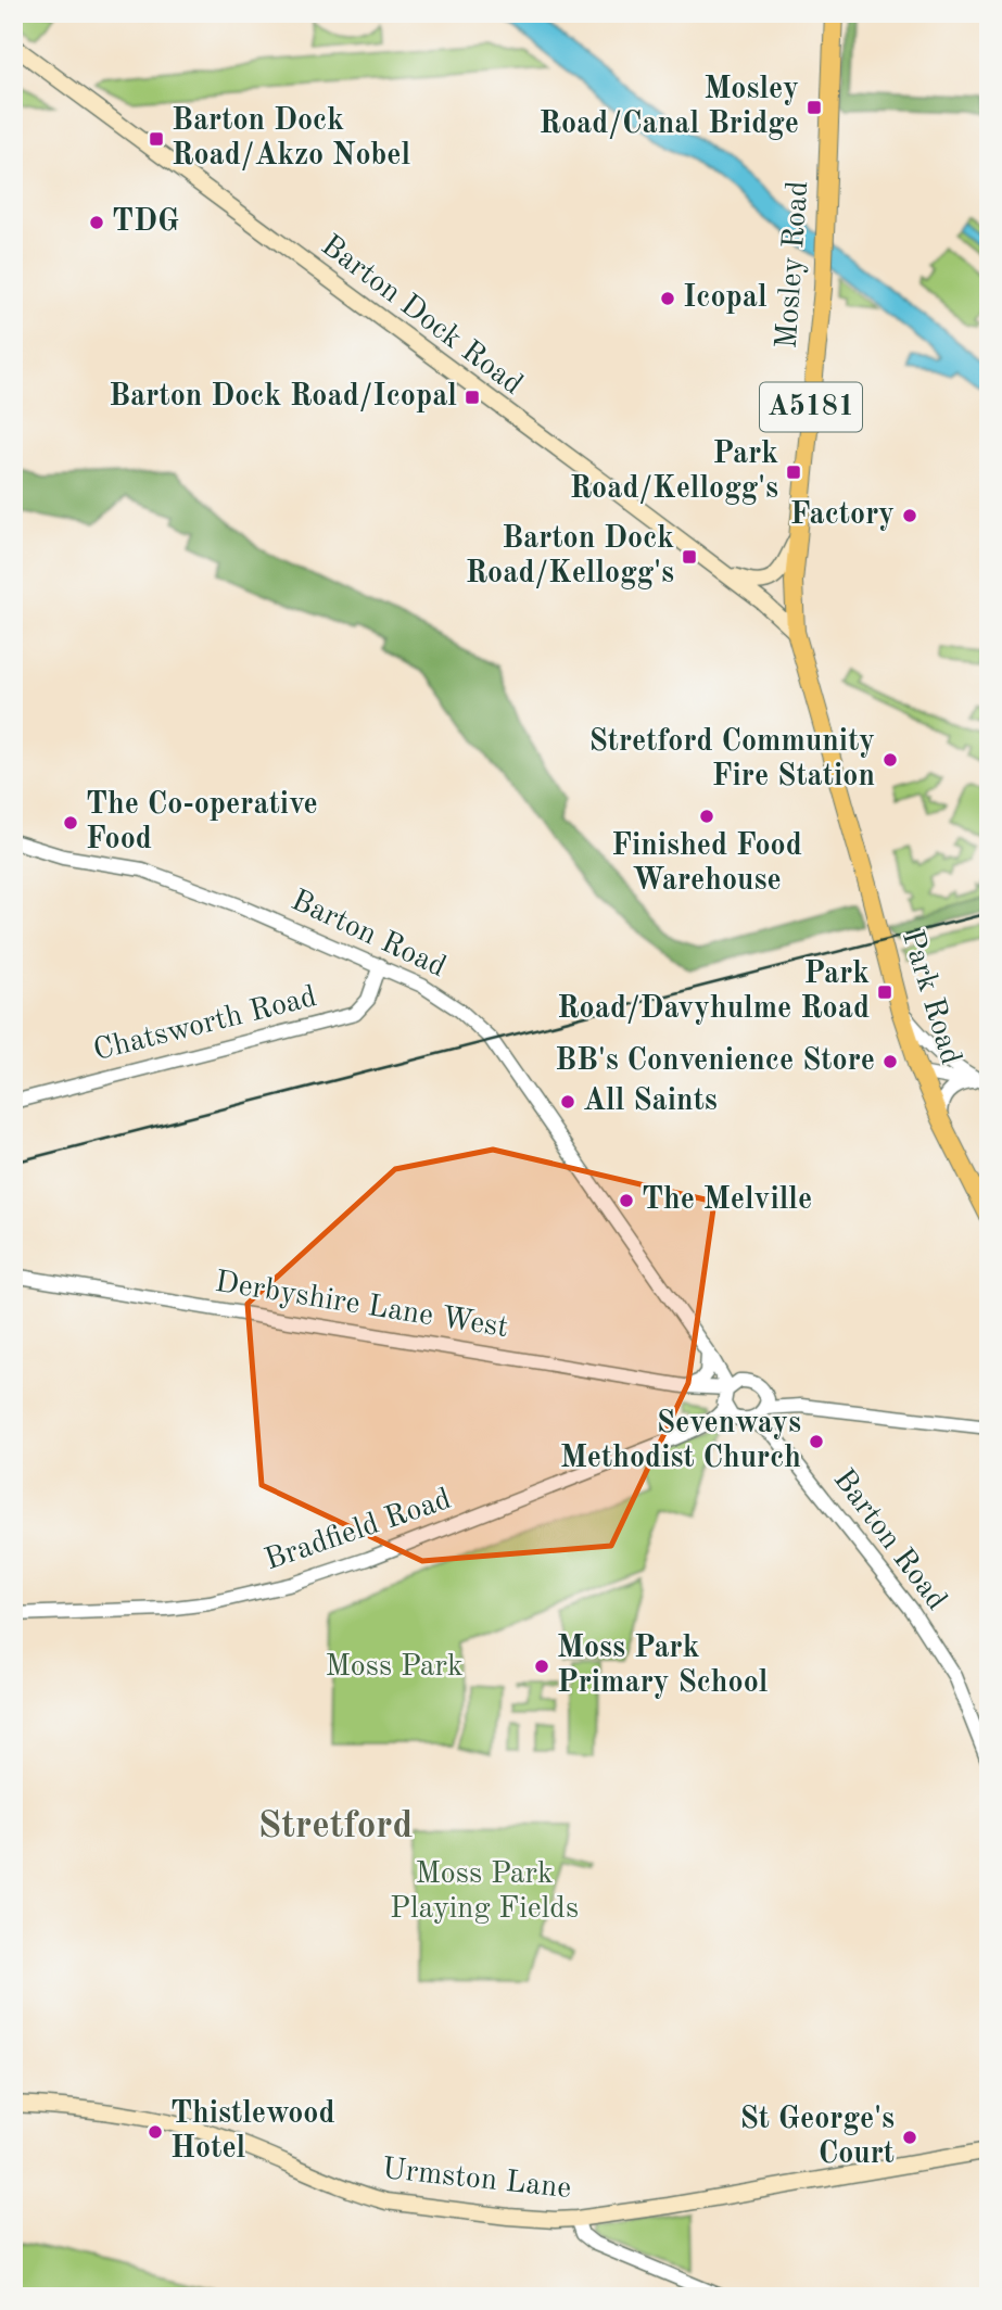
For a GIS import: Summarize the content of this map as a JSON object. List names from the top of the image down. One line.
{"streets":{"main road":["Mosley Road","Barton Dock Road","A5181","Park Road","Urmston Lane"],"street":["Barton Road","Chatsworth Road","Derbyshire Lane West","Bradfield Road"]},"crossings":[["Mosley Road","Barton Dock Road"],["Mosley Road","Park Road"],["Barton Road","Chatsworth Road"],["Barton Road","Derbyshire Lane West"],["Barton Road","Bradfield Road"],["Derbyshire Lane West","Bradfield Road"]],"districts":["Stretford"],"parks":["Moss Park","Moss Park Playing Fields"],"places":{"transit":["Mosley Road/Canal Bridge","Barton Dock Road/Akzo Nobel","Barton Dock Road/Icopal","Park Road/Kellogg's","Barton Dock Road/Kellogg's","Park Road/Davyhulme Road"],"other":["TDG","Icopal","Factory","Stretford Community Fire Station","Finished Food Warehouse","The Co-operative Food","BB's Convenience Store","All Saints","The Melville","Sevenways Methodist Church","Moss Park Primary School","Thistlewood Hotel","St George's Court"]}}
